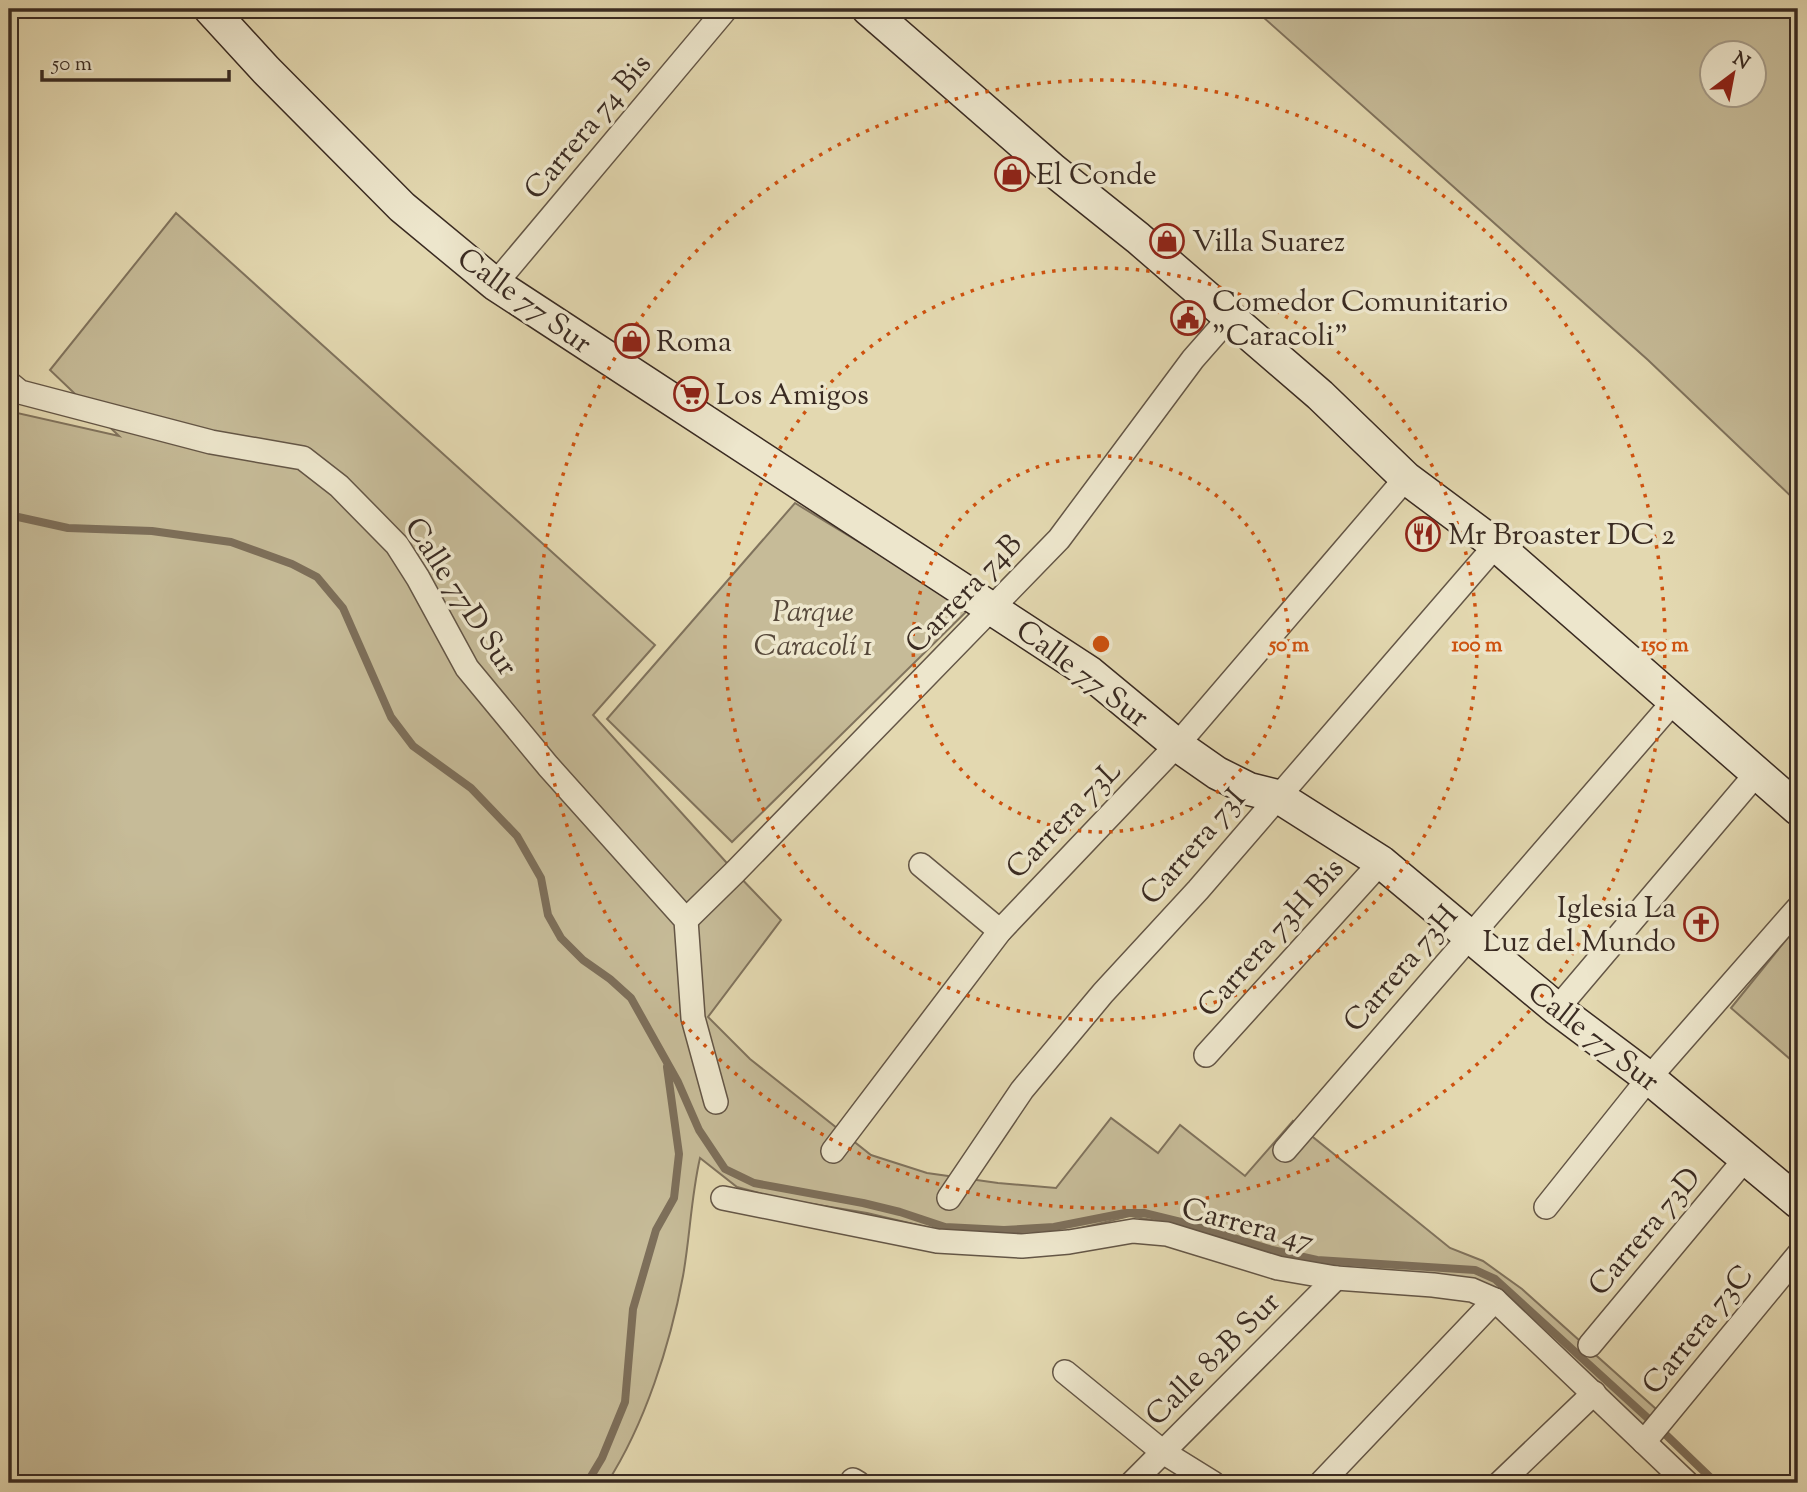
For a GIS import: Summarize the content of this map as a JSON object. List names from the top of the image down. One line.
{"streets":{"street":["Carrera 74 Bis","Calle 77 Sur","Carrera 74B","Calle 77D Sur","Carrera 73L","Carrera 73I","Carrera 73H Bis","Carrera 73H","Carrera 47","Carrera 73D","Carrera 73C","Calle 82B Sur"]},"crossings":[["Carrera 74 Bis","Calle 77 Sur"],["Calle 77 Sur","Carrera 74B"],["Calle 77 Sur","Carrera 73L"],["Calle 77 Sur","Carrera 73I"],["Calle 77 Sur","Carrera 73H Bis"],["Calle 77 Sur","Carrera 73H"],["Calle 77 Sur","Carrera 73D"],["Carrera 74B","Calle 77D Sur"],["Carrera 47","Carrera 73C"],["Carrera 47","Calle 82B Sur"]],"parks":["Parque Caracolí 1"],"places":{"shop":["El Conde","Villa Suarez","Roma"],"public building":["Comedor Comunitario \"Caracoli\""],"supermarket":["Los Amigos"],"restaurant":["Mr Broaster DC 2"],"church":["Iglesia La Luz del Mundo"]},"scale_bar":"50 m","north":"top right","rings":["50 m","100 m","150 m"]}
